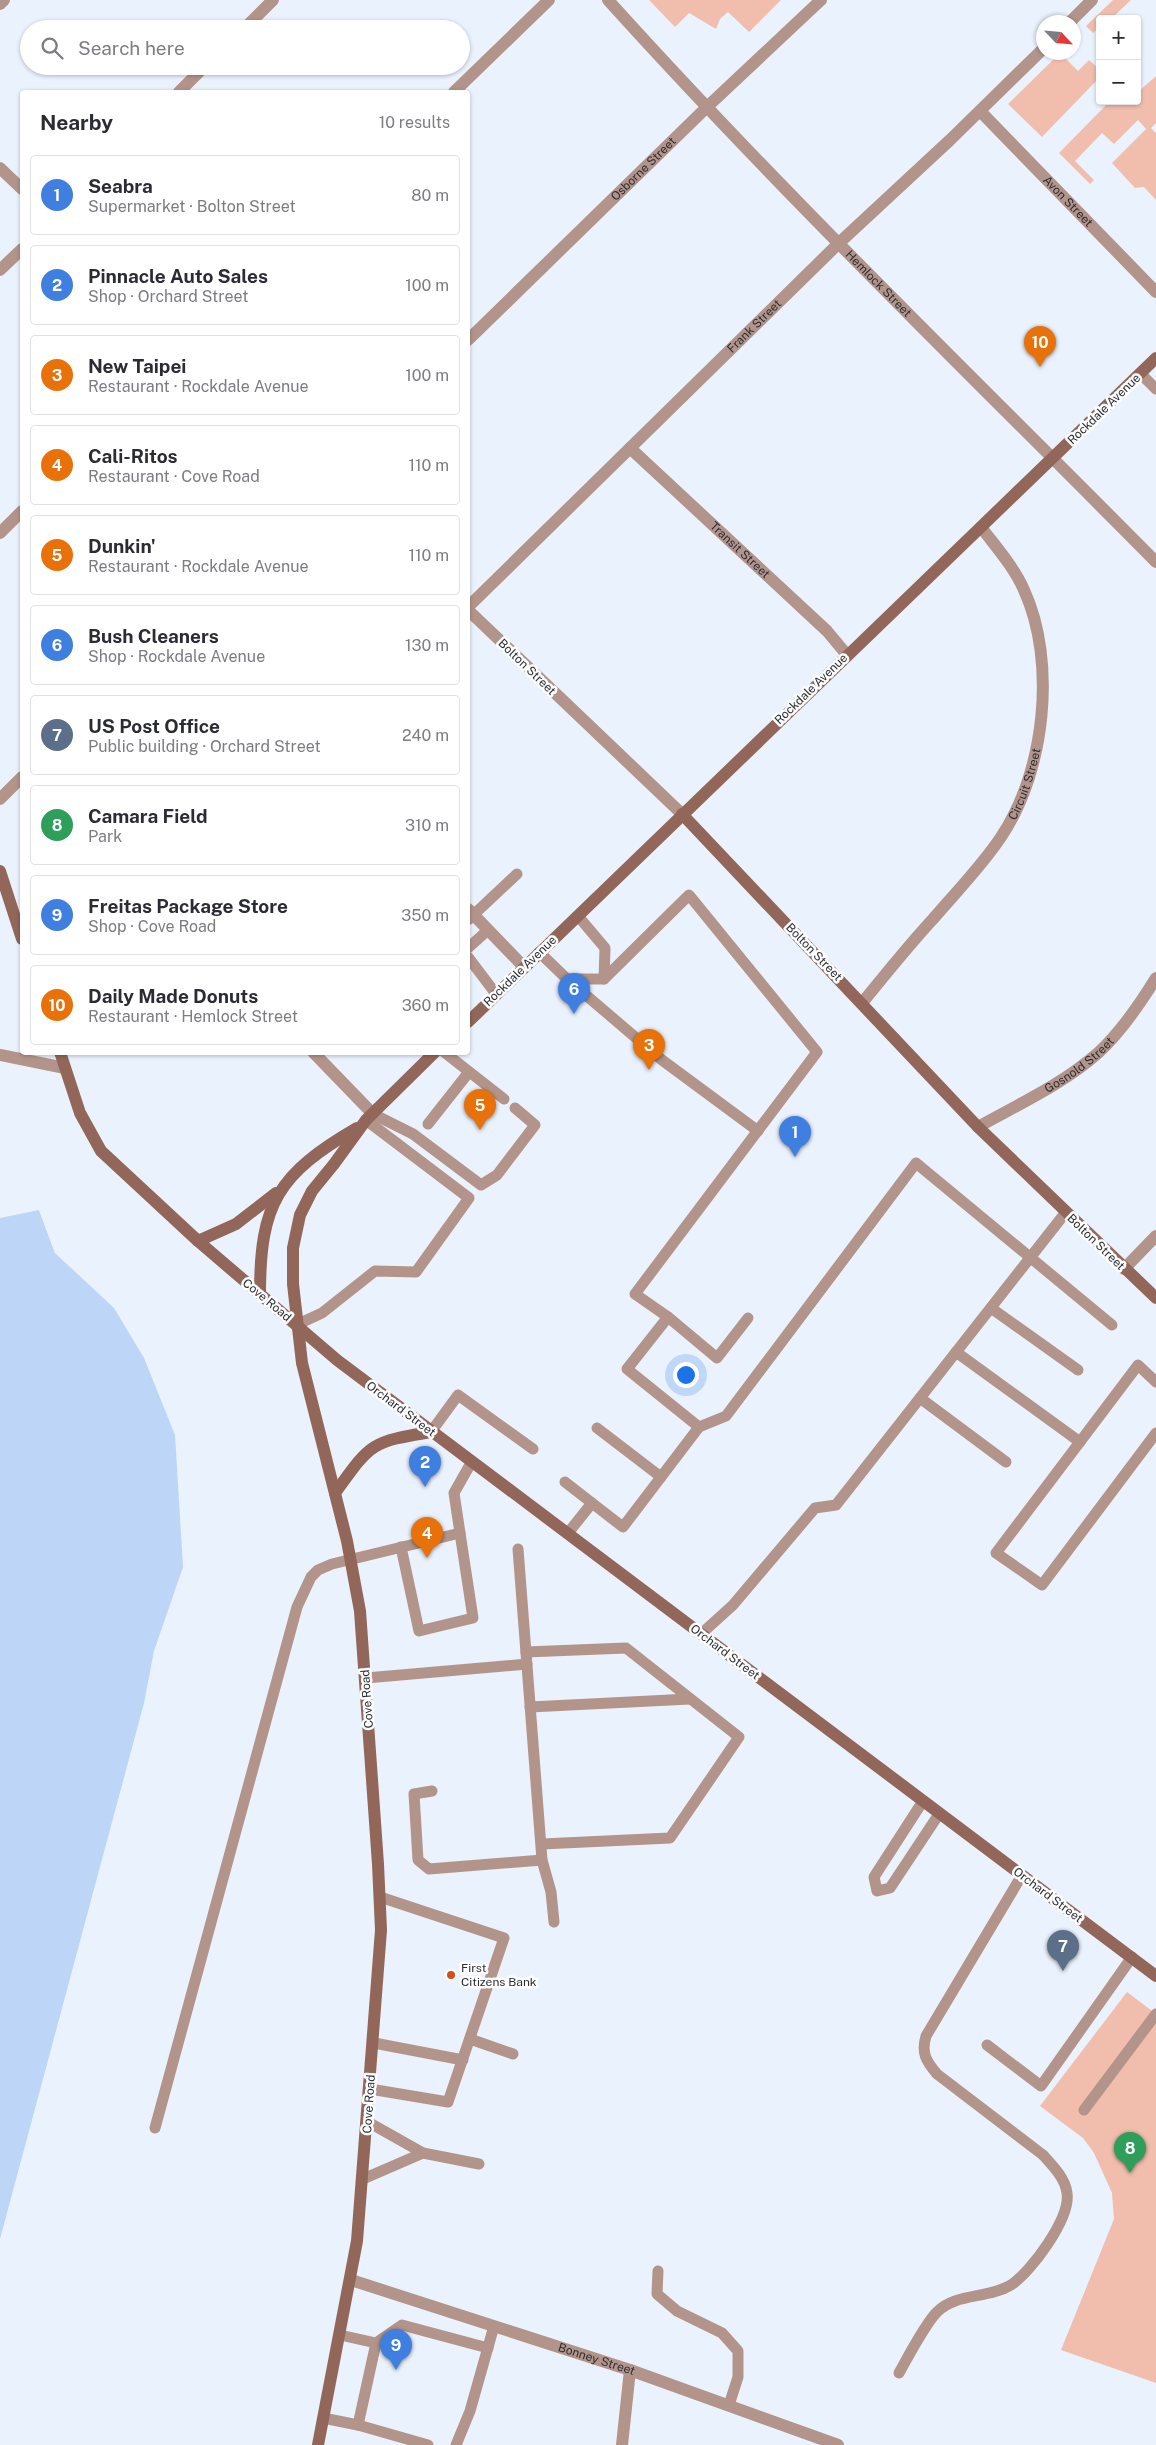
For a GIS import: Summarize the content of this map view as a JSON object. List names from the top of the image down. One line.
{"streets":{"main road":["Rockdale Avenue","Bolton Street","Cove Road","Orchard Street"],"street":["Osborne Street","Avon Street","Hemlock Street","Frank Street","Transit Street","Circuit Street","Gosnold Street","Bonney Street"]},"crossings":[["Osborne Street","Hemlock Street"],["Avon Street","Frank Street"],["Hemlock Street","Frank Street"],["Hemlock Street","Rockdale Avenue"],["Frank Street","Transit Street"],["Rockdale Avenue","Transit Street"],["Rockdale Avenue","Bolton Street"],["Rockdale Avenue","Circuit Street"],["Bolton Street","Circuit Street"],["Bolton Street","Gosnold Street"],["Cove Road","Orchard Street"],["Cove Road","Bonney Street"]],"places":["First Citizens Bank"],"north":"bottom right","page":{"map_buttons":["+","−"],"search":"Search here","heading":["Nearby","10 results"],"list":[{"mark":"1","name":"Seabra","note":"Supermarket · Bolton Street","value":"80 m"},{"mark":"2","name":"Pinnacle Auto Sales","note":"Shop · Orchard Street","value":"100 m"},{"mark":"3","name":"New Taipei","note":"Restaurant · Rockdale Avenue","value":"100 m"},{"mark":"4","name":"Cali-Ritos","note":"Restaurant · Cove Road","value":"110 m"},{"mark":"5","name":"Dunkin'","note":"Restaurant · Rockdale Avenue","value":"110 m"},{"mark":"6","name":"Bush Cleaners","note":"Shop · Rockdale Avenue","value":"130 m"},{"mark":"7","name":"US Post Office","note":"Public building · Orchard Street","value":"240 m"},{"mark":"8","name":"Camara Field","note":"Park","value":"310 m"},{"mark":"9","name":"Freitas Package Store","note":"Shop · Cove Road","value":"350 m"},{"mark":"10","name":"Daily Made Donuts","note":"Restaurant · Hemlock Street","value":"360 m"}],"pins":["10","6","3","5","1","2","4","7","8","9"]}}
